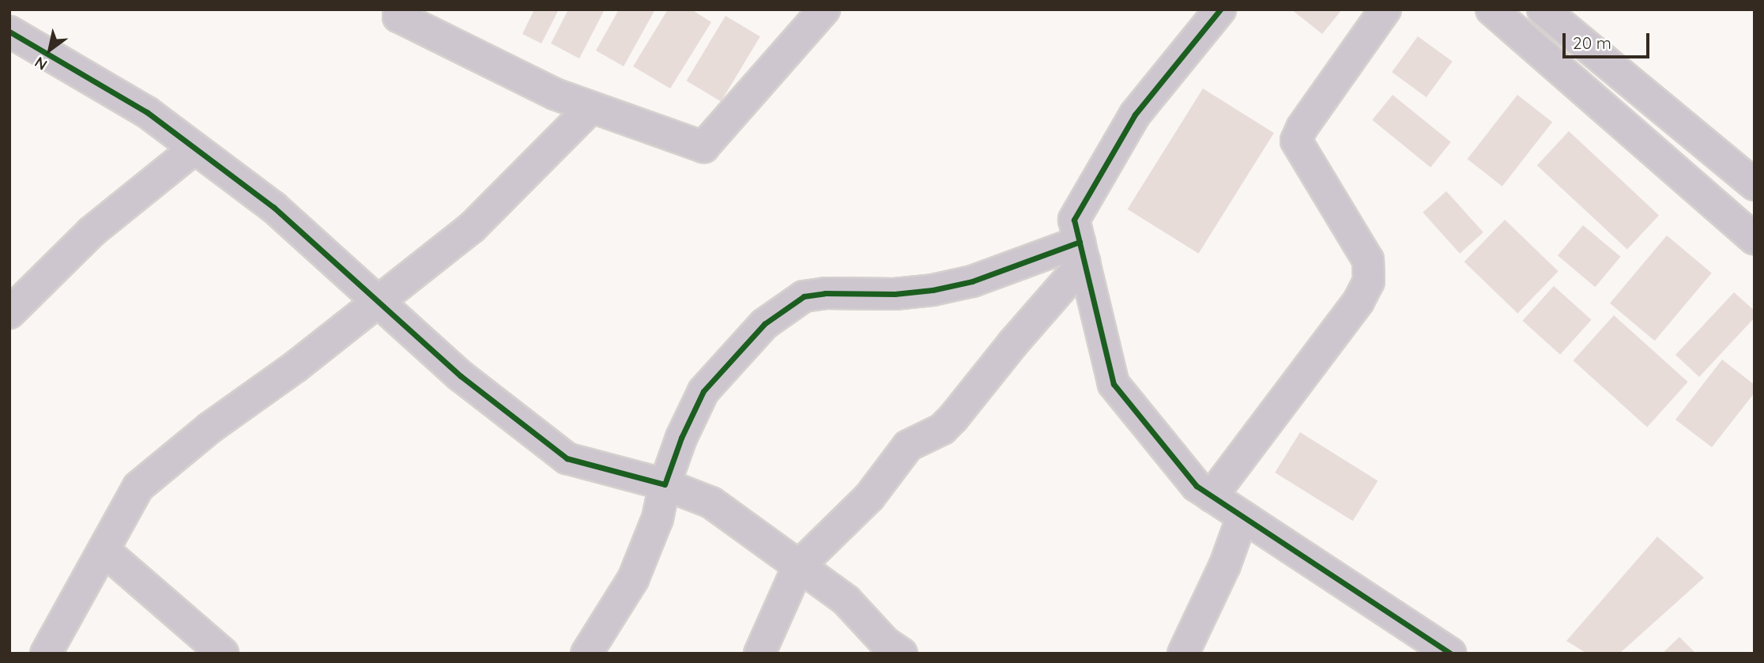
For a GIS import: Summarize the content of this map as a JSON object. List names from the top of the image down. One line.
{"scale_bar":"20 m","north":"bottom left"}
